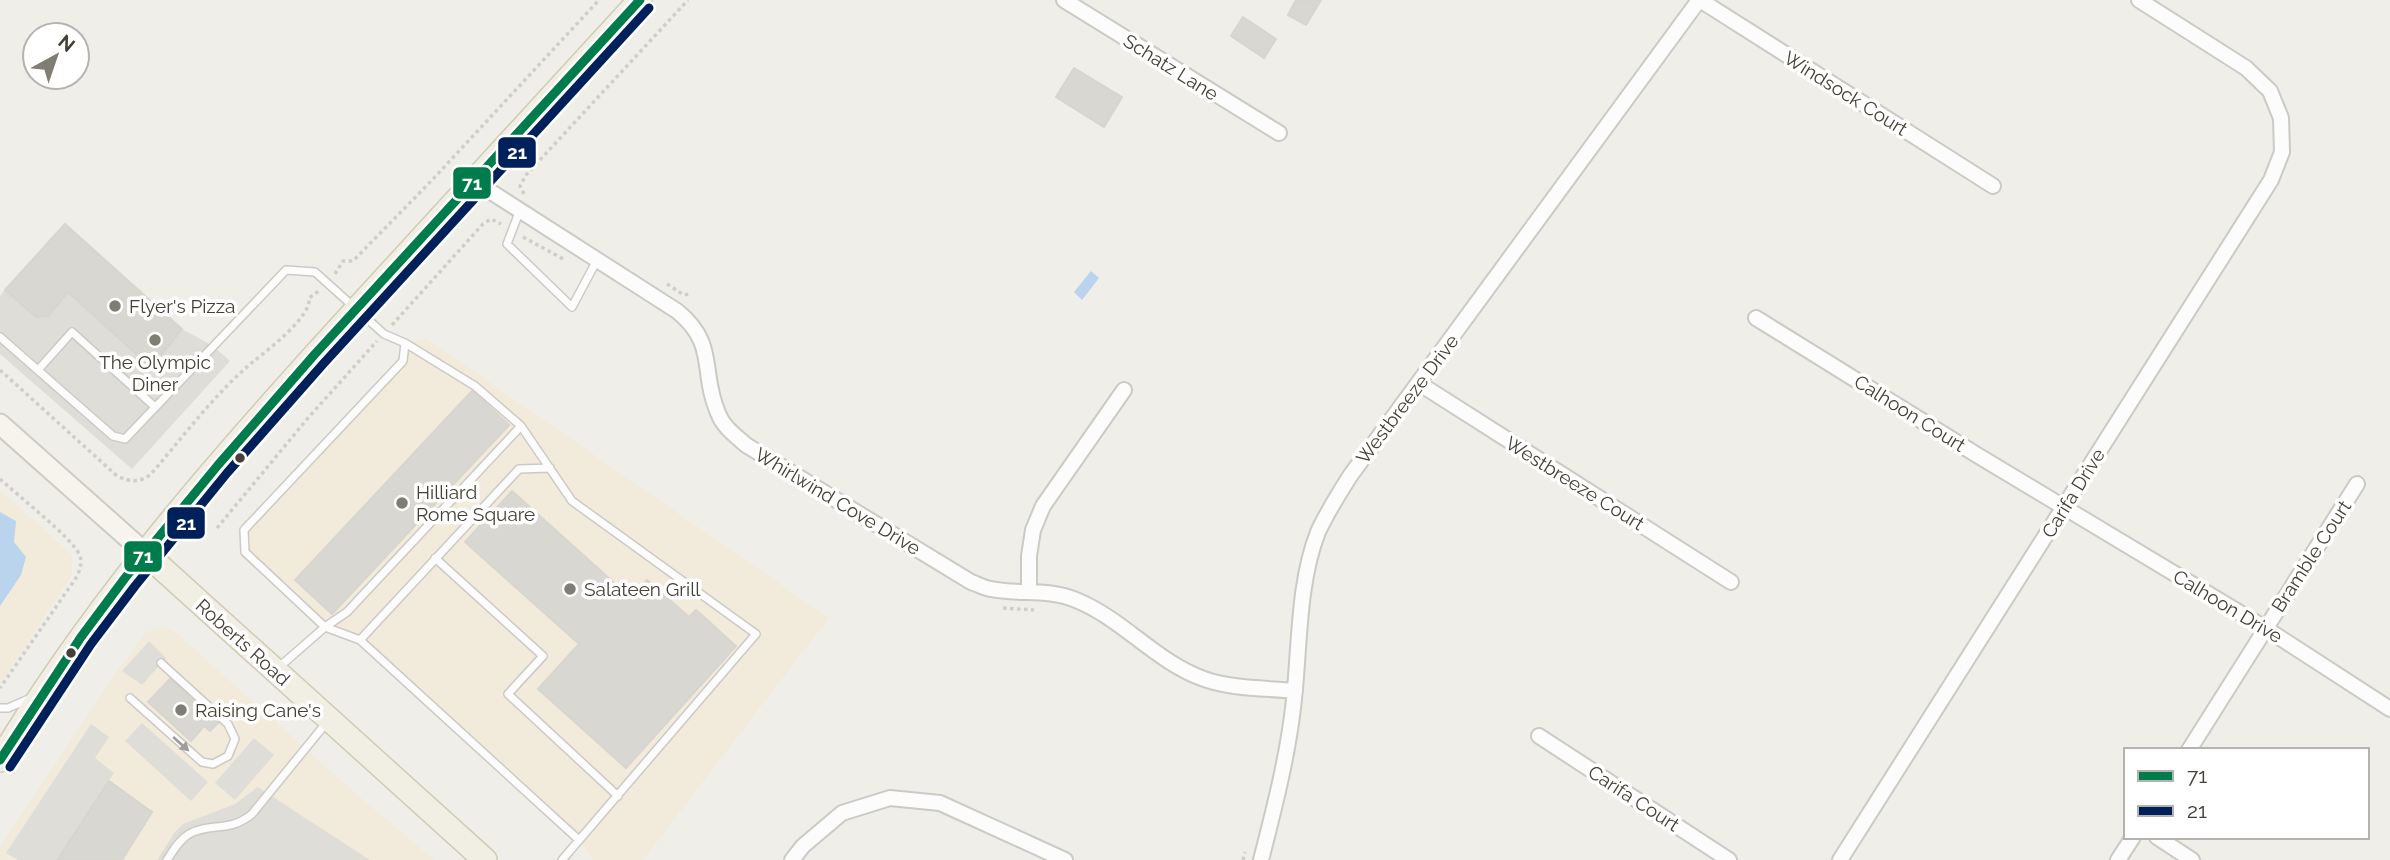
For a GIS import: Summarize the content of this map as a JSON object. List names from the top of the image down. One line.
{"streets":{"main road":["Roberts Road"],"street":["Schatz Lane","Windsock Court","Westbreeze Drive","Calhoon Court","Westbreeze Court","Carifa Drive","Whirlwind Cove Drive","Bramble Court","Calhoon Drive","Carifa Court"]},"crossings":[["Windsock Court","Westbreeze Drive"],["Westbreeze Drive","Westbreeze Court"],["Westbreeze Drive","Whirlwind Cove Drive"],["Calhoon Court","Carifa Drive"],["Calhoon Court","Calhoon Drive"],["Carifa Drive","Calhoon Drive"],["Bramble Court","Calhoon Drive"]],"places":["Flyer's Pizza","The Olympic Diner","Hilliard Rome Square","Salateen Grill","Raising Cane's"],"lines":["transit line 71","transit line 21"],"legend":["71","21"],"north":"top right"}
